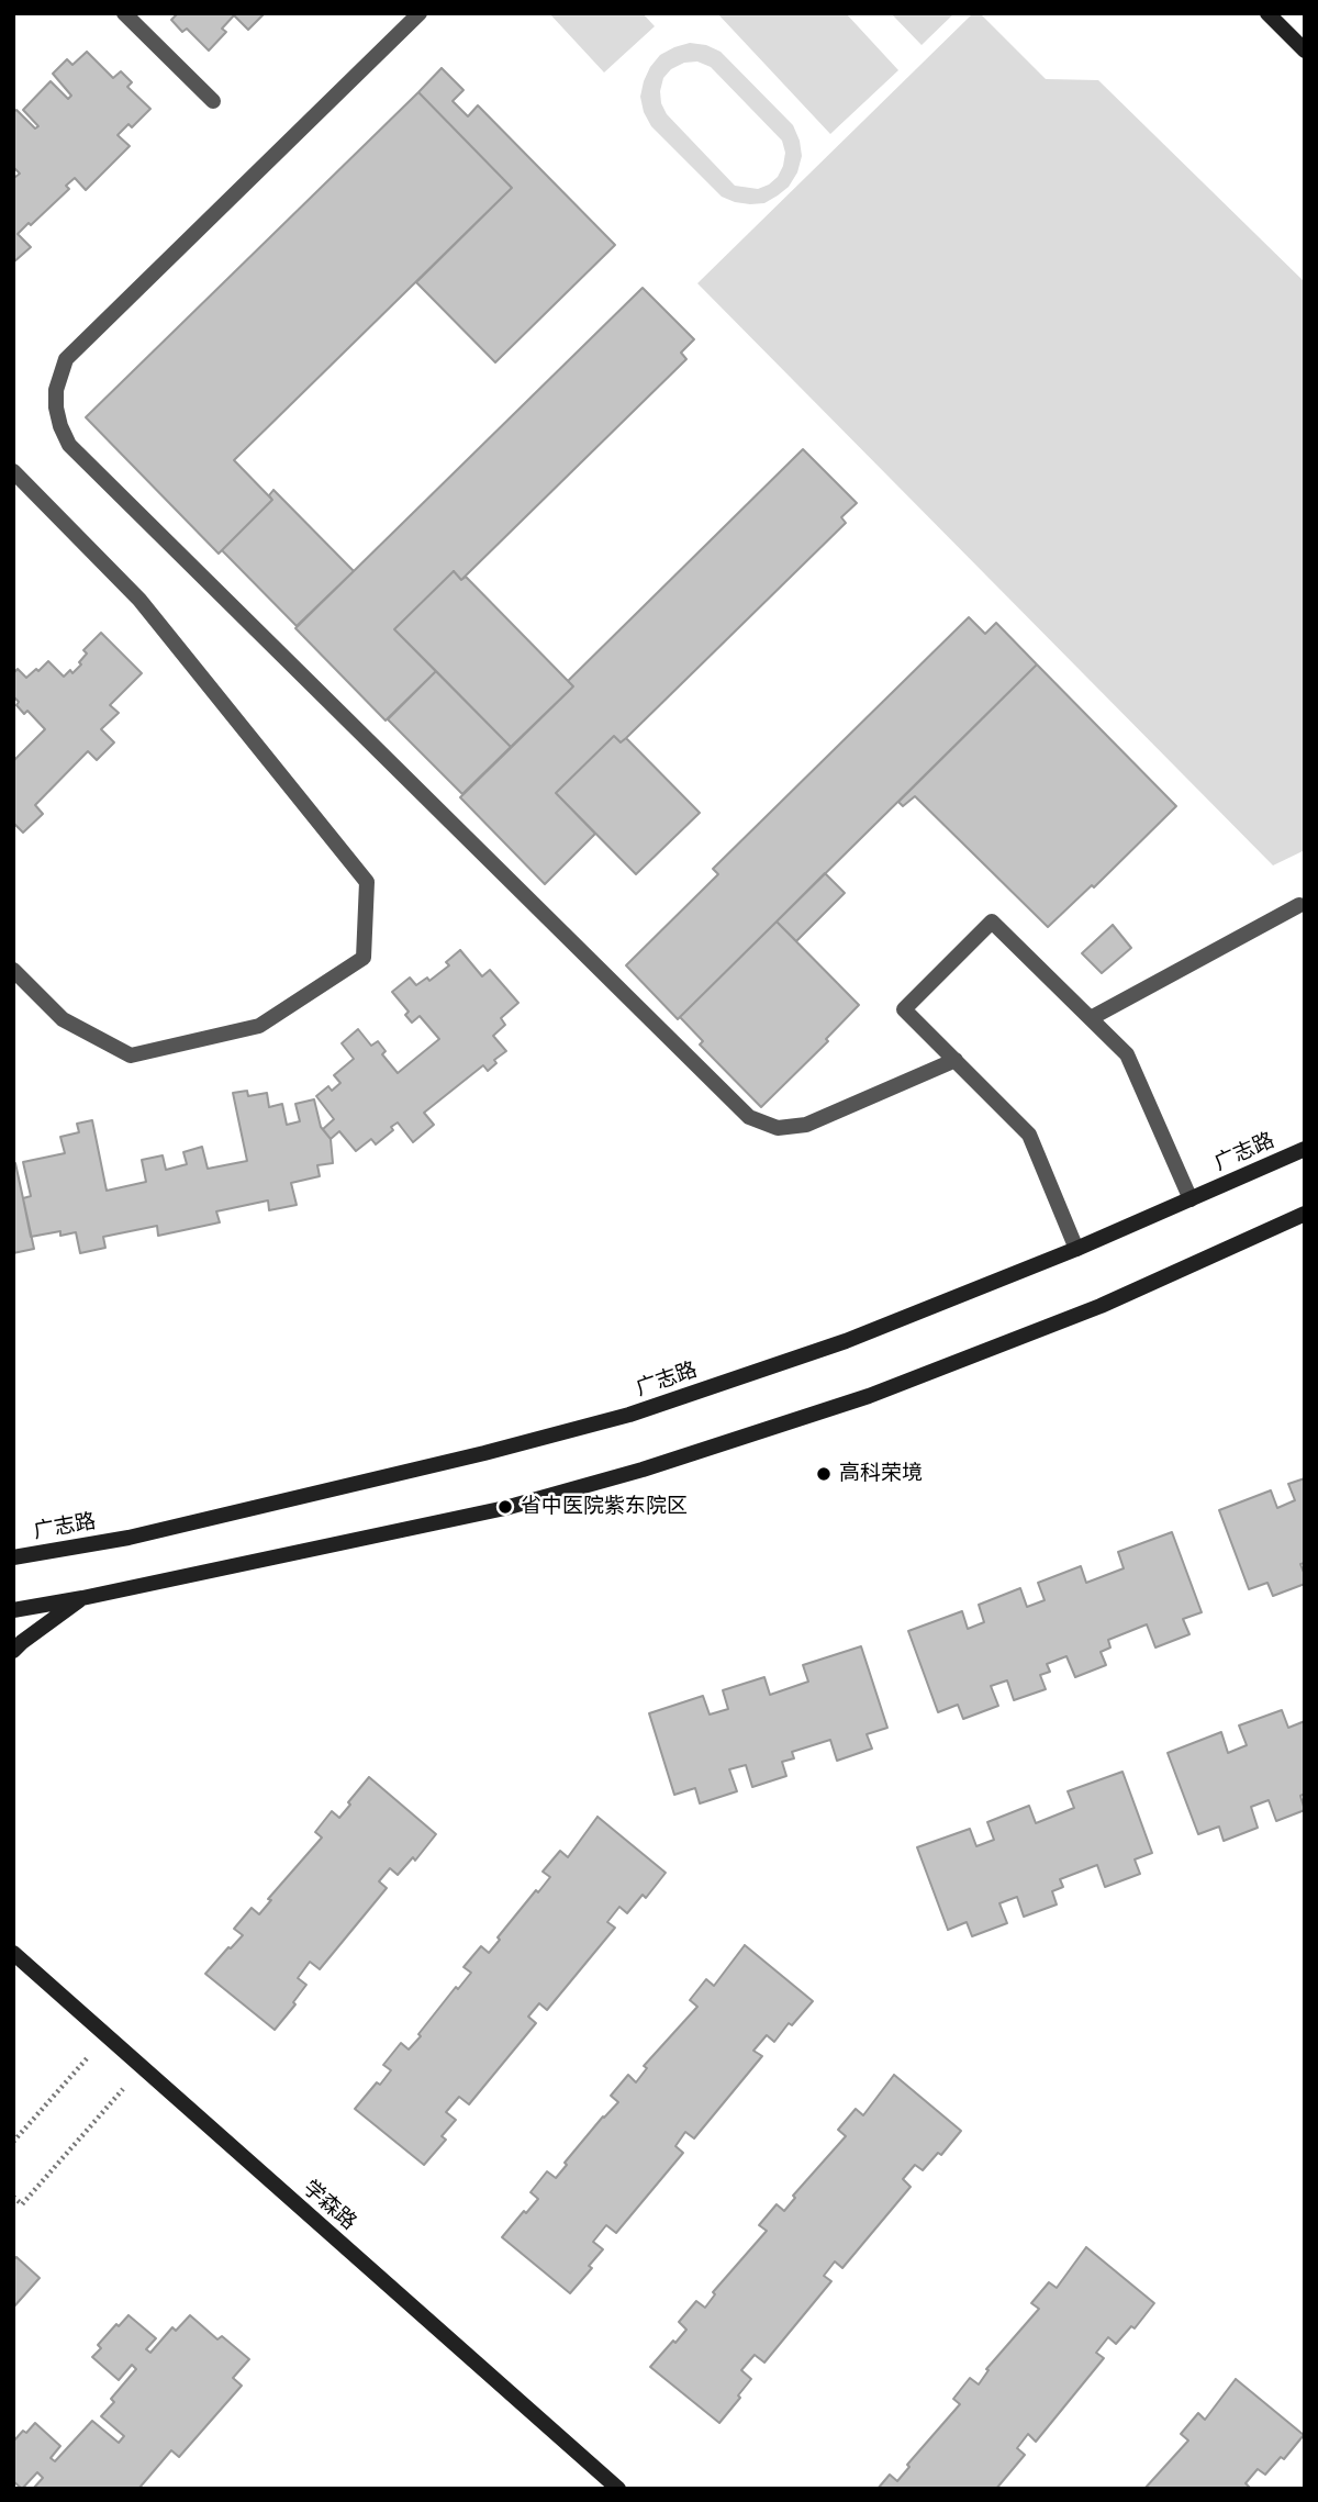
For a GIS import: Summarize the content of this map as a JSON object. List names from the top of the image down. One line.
{"streets":{"street":["广志路","学森路"]},"places":["高科荣境","省中医院紫东院区"]}
